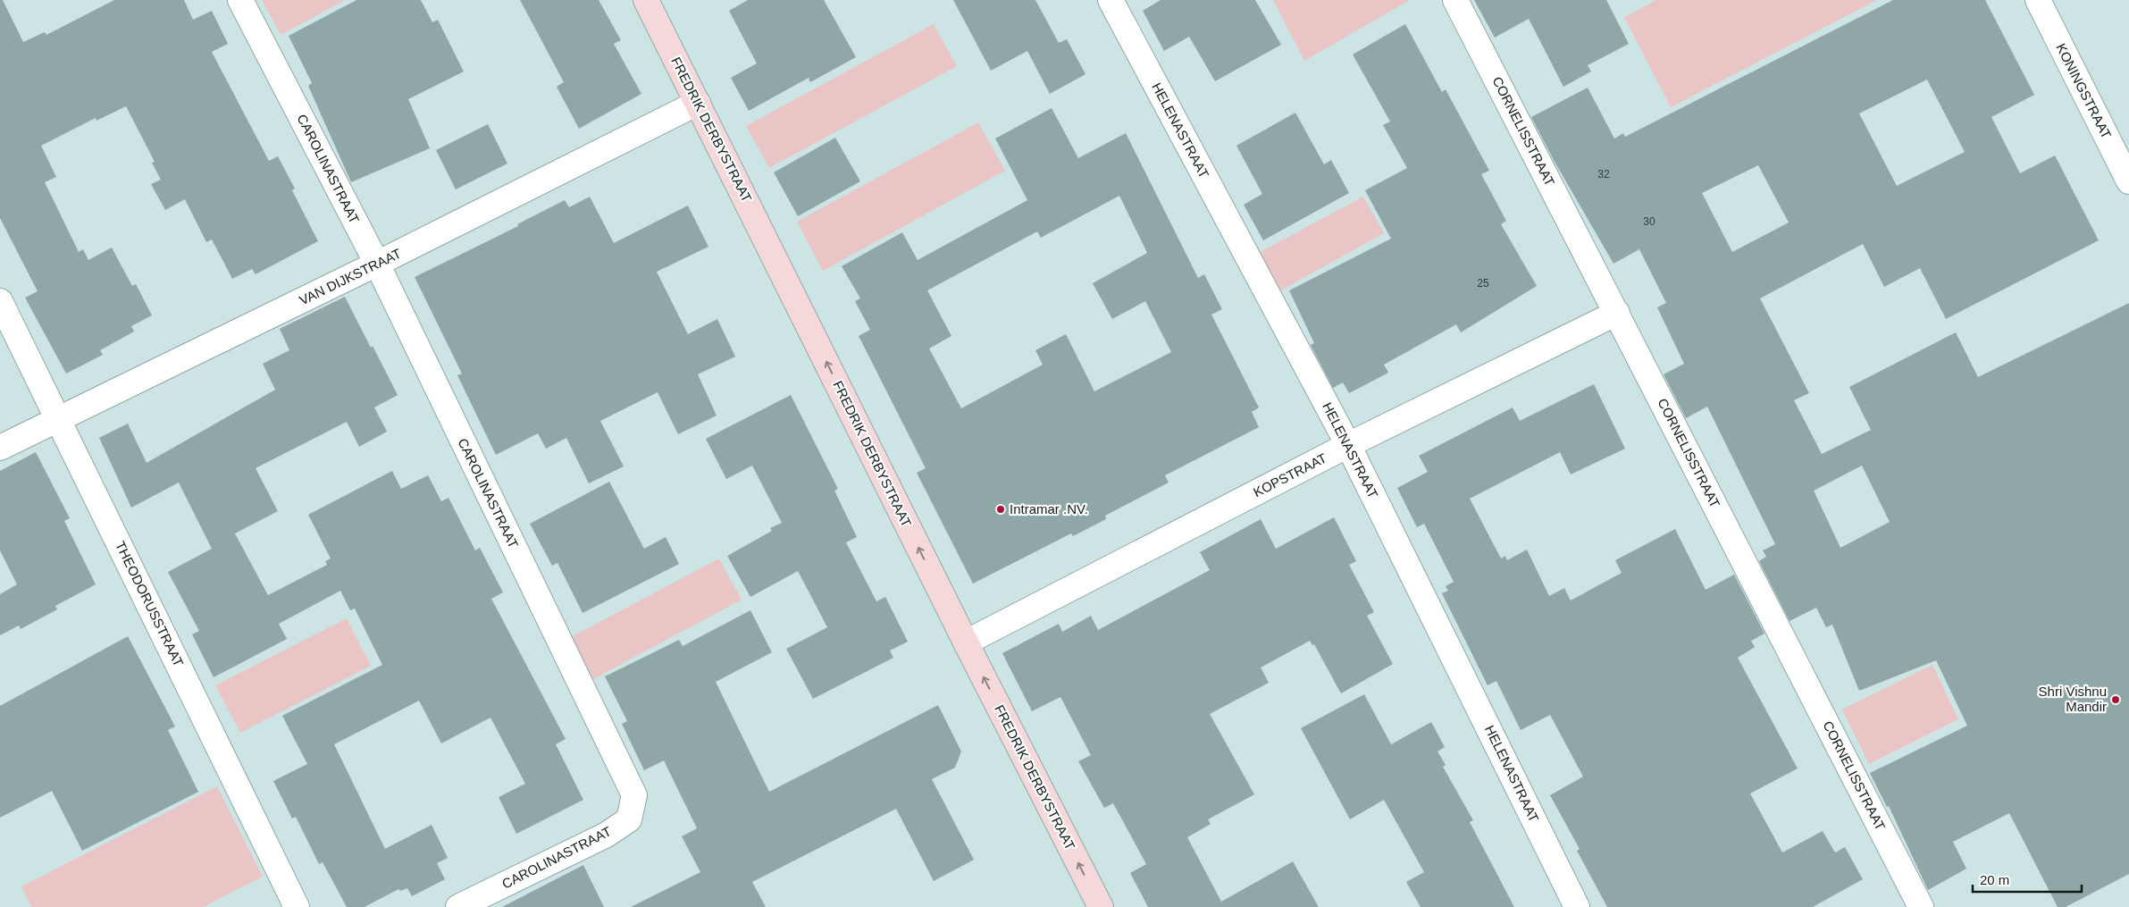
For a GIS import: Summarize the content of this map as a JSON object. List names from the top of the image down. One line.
{"streets":{"main road":["FREDRIK DERBYSTRAAT"],"street":["KONINGSTRAAT","HELENASTRAAT","CORNELISSTRAAT","CAROLINASTRAAT","VAN DIJKSTRAAT","KOPSTRAAT","THEODORUSSTRAAT"]},"crossings":[["FREDRIK DERBYSTRAAT","VAN DIJKSTRAAT"],["FREDRIK DERBYSTRAAT","KOPSTRAAT"],["HELENASTRAAT","KOPSTRAAT"],["CORNELISSTRAAT","KOPSTRAAT"],["CAROLINASTRAAT","VAN DIJKSTRAAT"],["VAN DIJKSTRAAT","THEODORUSSTRAAT"]],"one_way":["FREDRIK DERBYSTRAAT"],"places":["Intramar .NV.","Shri Vishnu Mandir"],"house_numbers":["32","30","25"],"scale_bar":"20 m"}
